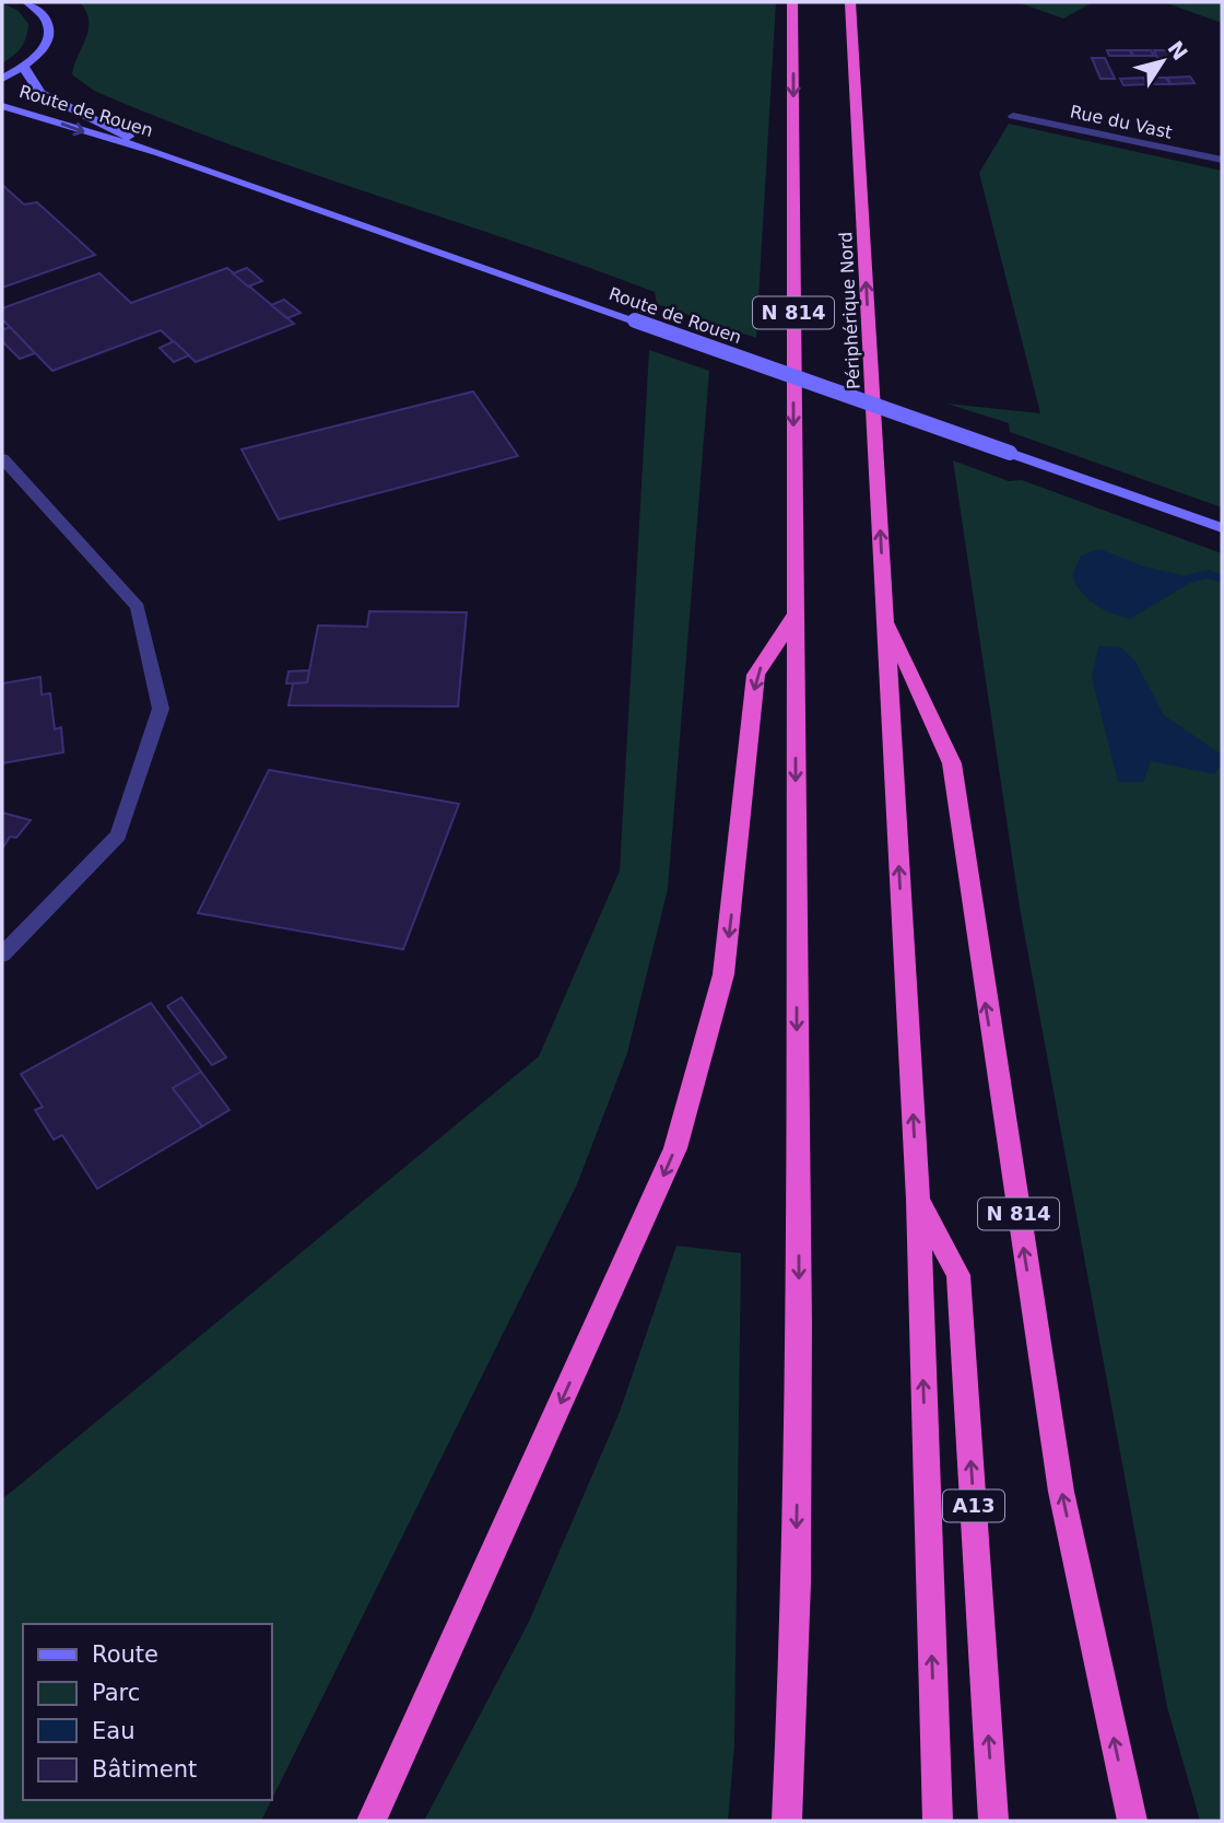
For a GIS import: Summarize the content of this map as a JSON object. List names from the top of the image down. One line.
{"streets":{"highway":["Périphérique Nord","N 814","A13"],"main road":["Route de Rouen"],"street":["Rue du Vast"]},"crossings":[["Périphérique Nord","N 814"],["N 814","A13"]],"legend":["Route","Parc","Eau","Bâtiment"],"north":"top right"}
